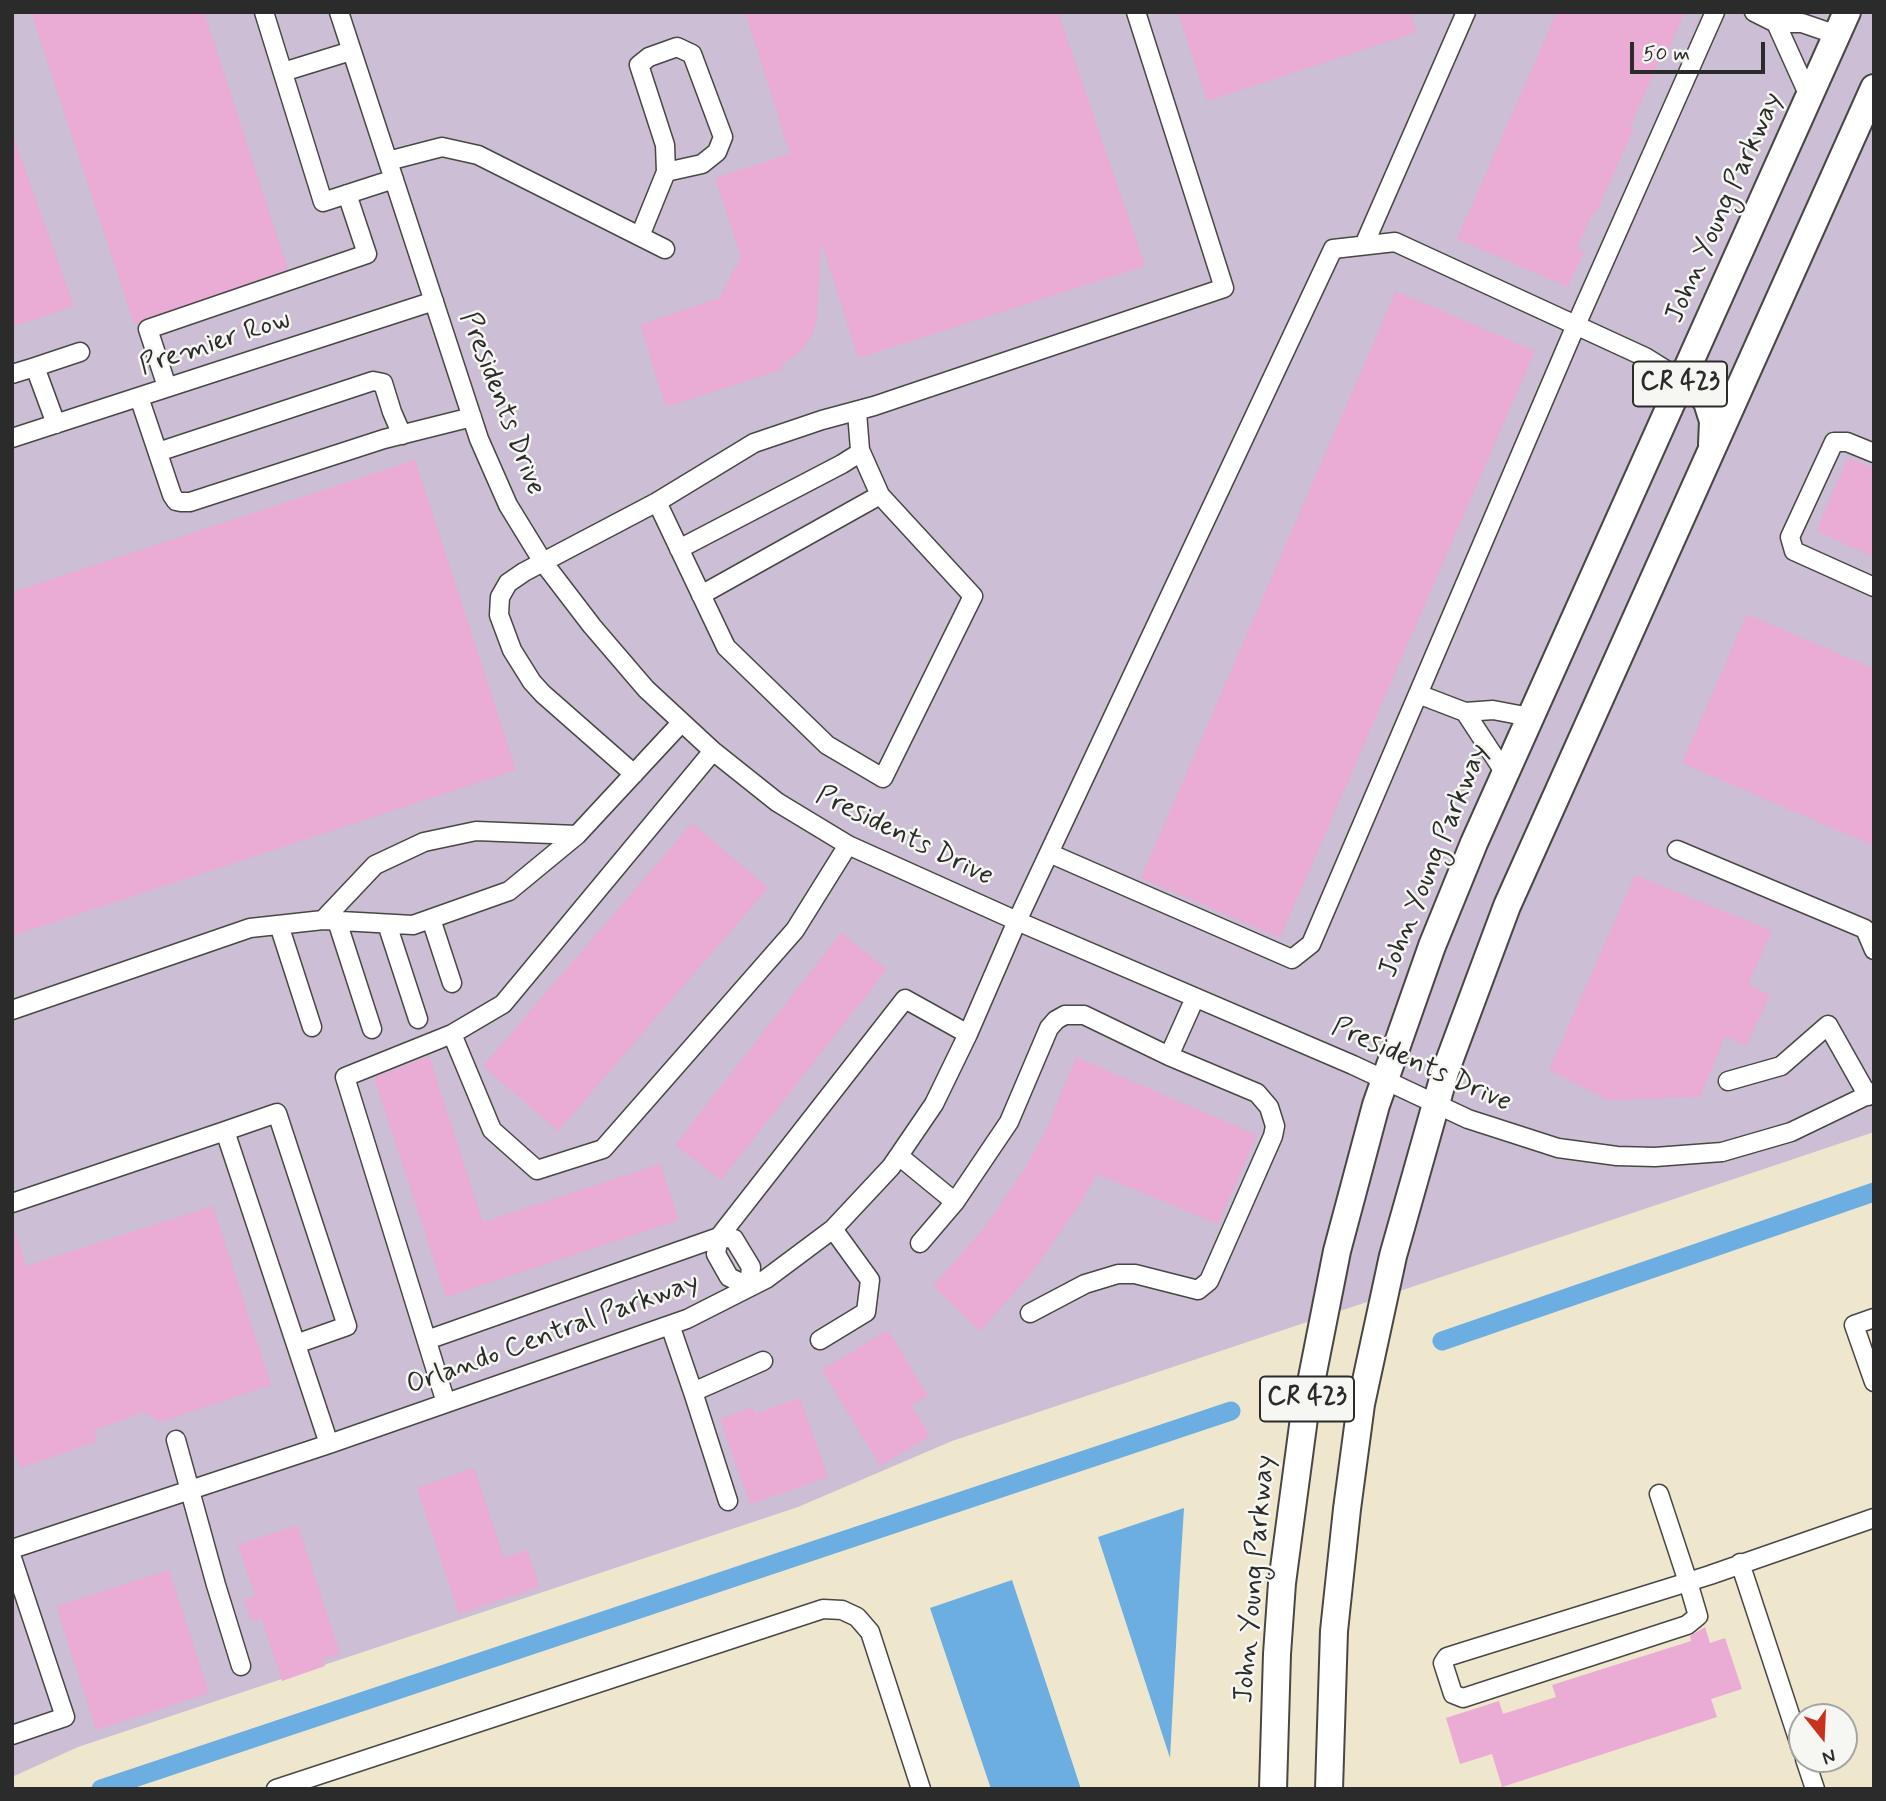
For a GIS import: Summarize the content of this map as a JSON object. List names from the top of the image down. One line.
{"streets":{"highway":["John Young Parkway","CR 423"],"street":["Premier Row","Presidents Drive","Orlando Central Parkway"]},"crossings":[["John Young Parkway","Presidents Drive"],["Premier Row","Presidents Drive"],["CR 423","Presidents Drive"],["Presidents Drive","Orlando Central Parkway"]],"scale_bar":"50 m","north":"bottom"}
